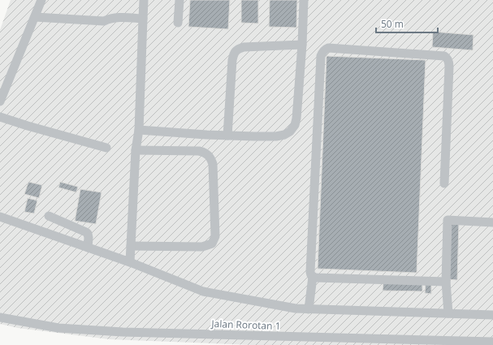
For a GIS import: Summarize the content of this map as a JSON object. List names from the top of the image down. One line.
{"streets":{"street":["Jalan Rorotan 1"]},"scale_bar":"50 m"}
